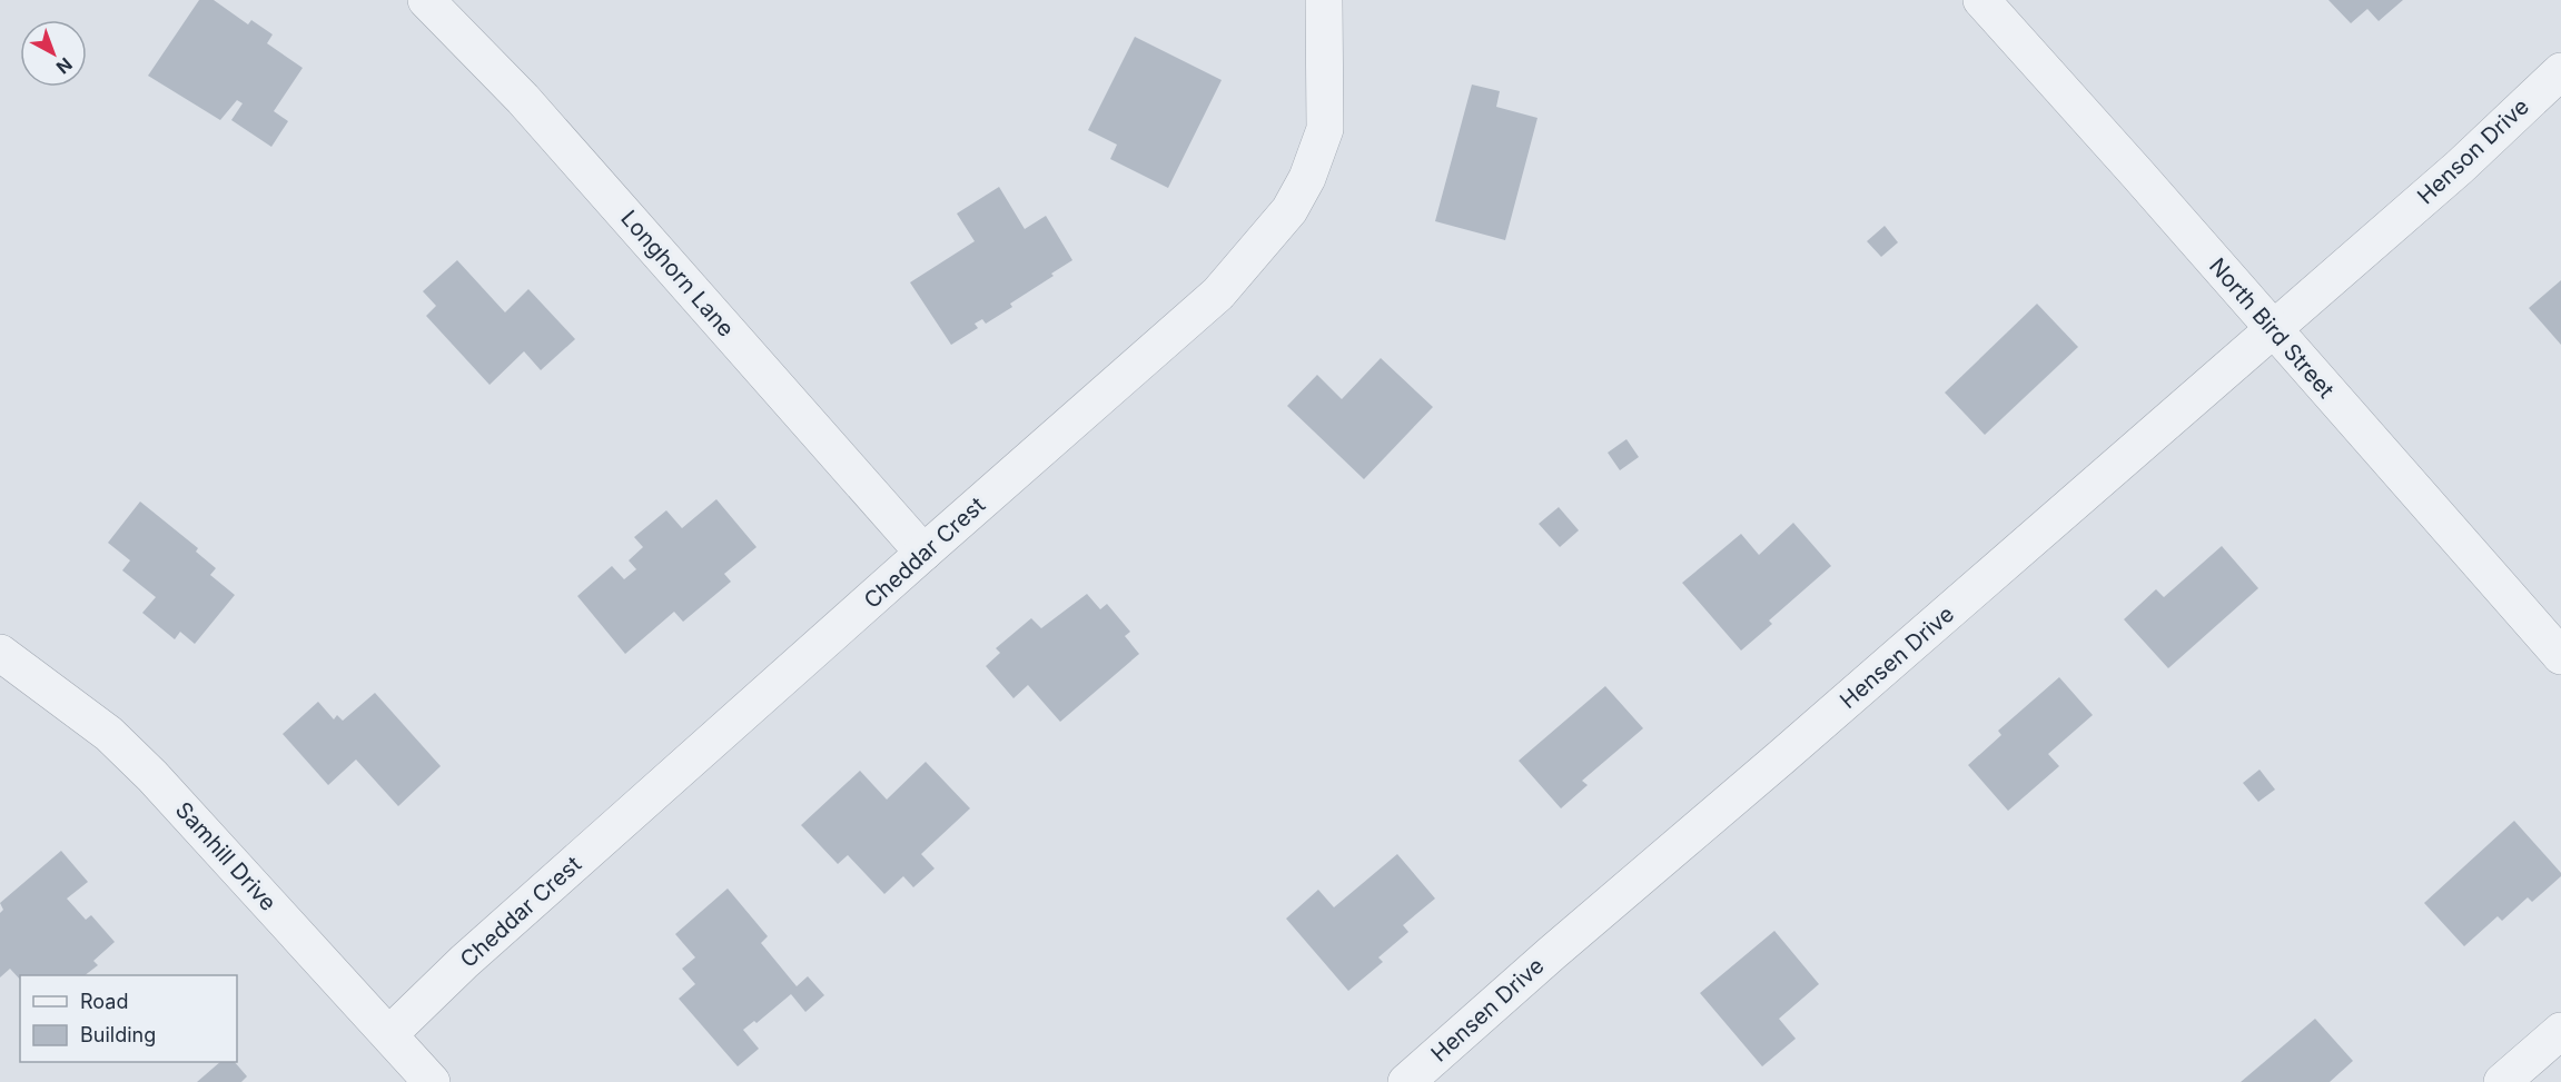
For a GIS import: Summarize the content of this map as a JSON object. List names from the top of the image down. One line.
{"streets":{"street":["Henson Drive","Longhorn Lane","North Bird Street","Cheddar Crest","Hensen Drive","Samhill Drive"]},"crossings":[["Henson Drive","Hensen Drive"],["Longhorn Lane","Cheddar Crest"],["North Bird Street","Hensen Drive"],["Cheddar Crest","Samhill Drive"]],"legend":["Road","Building"],"north":"bottom right"}
